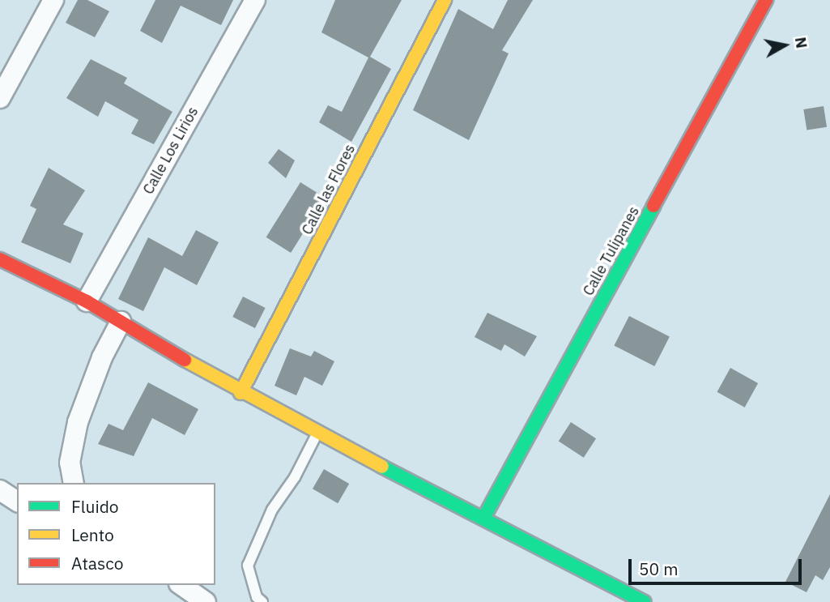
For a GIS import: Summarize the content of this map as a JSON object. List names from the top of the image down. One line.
{"streets":{"street":["Calle Los Lirios","Calle las Flores","Calle Tulipanes"]},"legend":["Fluido","Lento","Atasco"],"scale_bar":"50 m","north":"right"}
